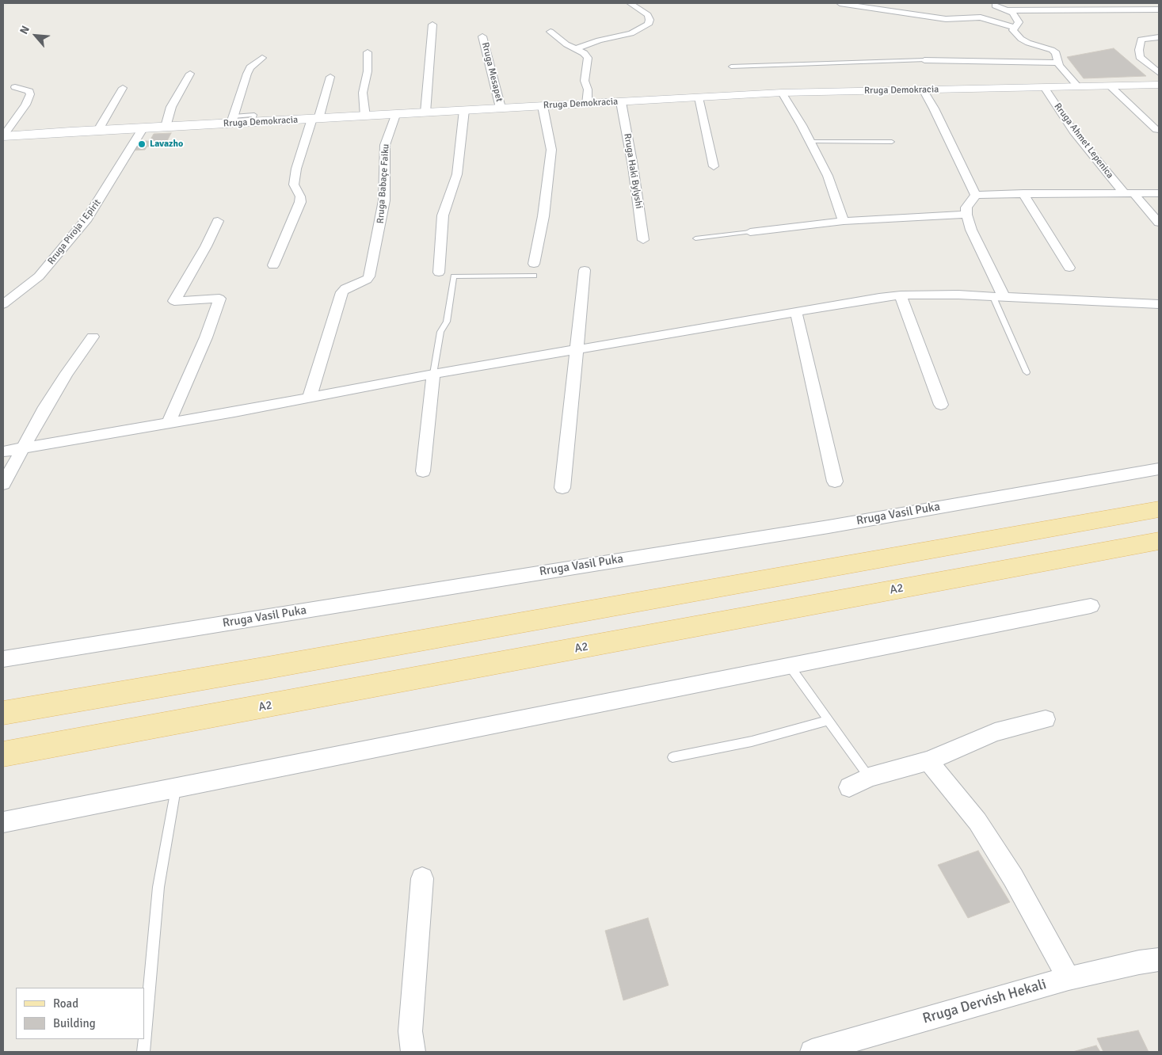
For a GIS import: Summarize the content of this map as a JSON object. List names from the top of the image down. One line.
{"streets":{"main road":["Rruga Demokracia","A2"],"street":["Rruga Mesapet","Rruga Ahmet Lepenica","Rruga Haki Bylyshi","Rruga Babaçe Faiku","Rruga Piroja i Epirit","Rruga Vasil Puka","Rruga Dervish Hekali"]},"crossings":[["Rruga Mesapet","Rruga Demokracia"],["Rruga Demokracia","Rruga Ahmet Lepenica"],["Rruga Demokracia","Rruga Haki Bylyshi"],["Rruga Demokracia","Rruga Babaçe Faiku"],["Rruga Demokracia","Rruga Piroja i Epirit"]],"places":["Lavazho"],"legend":["Road","Building"],"north":"top left"}
